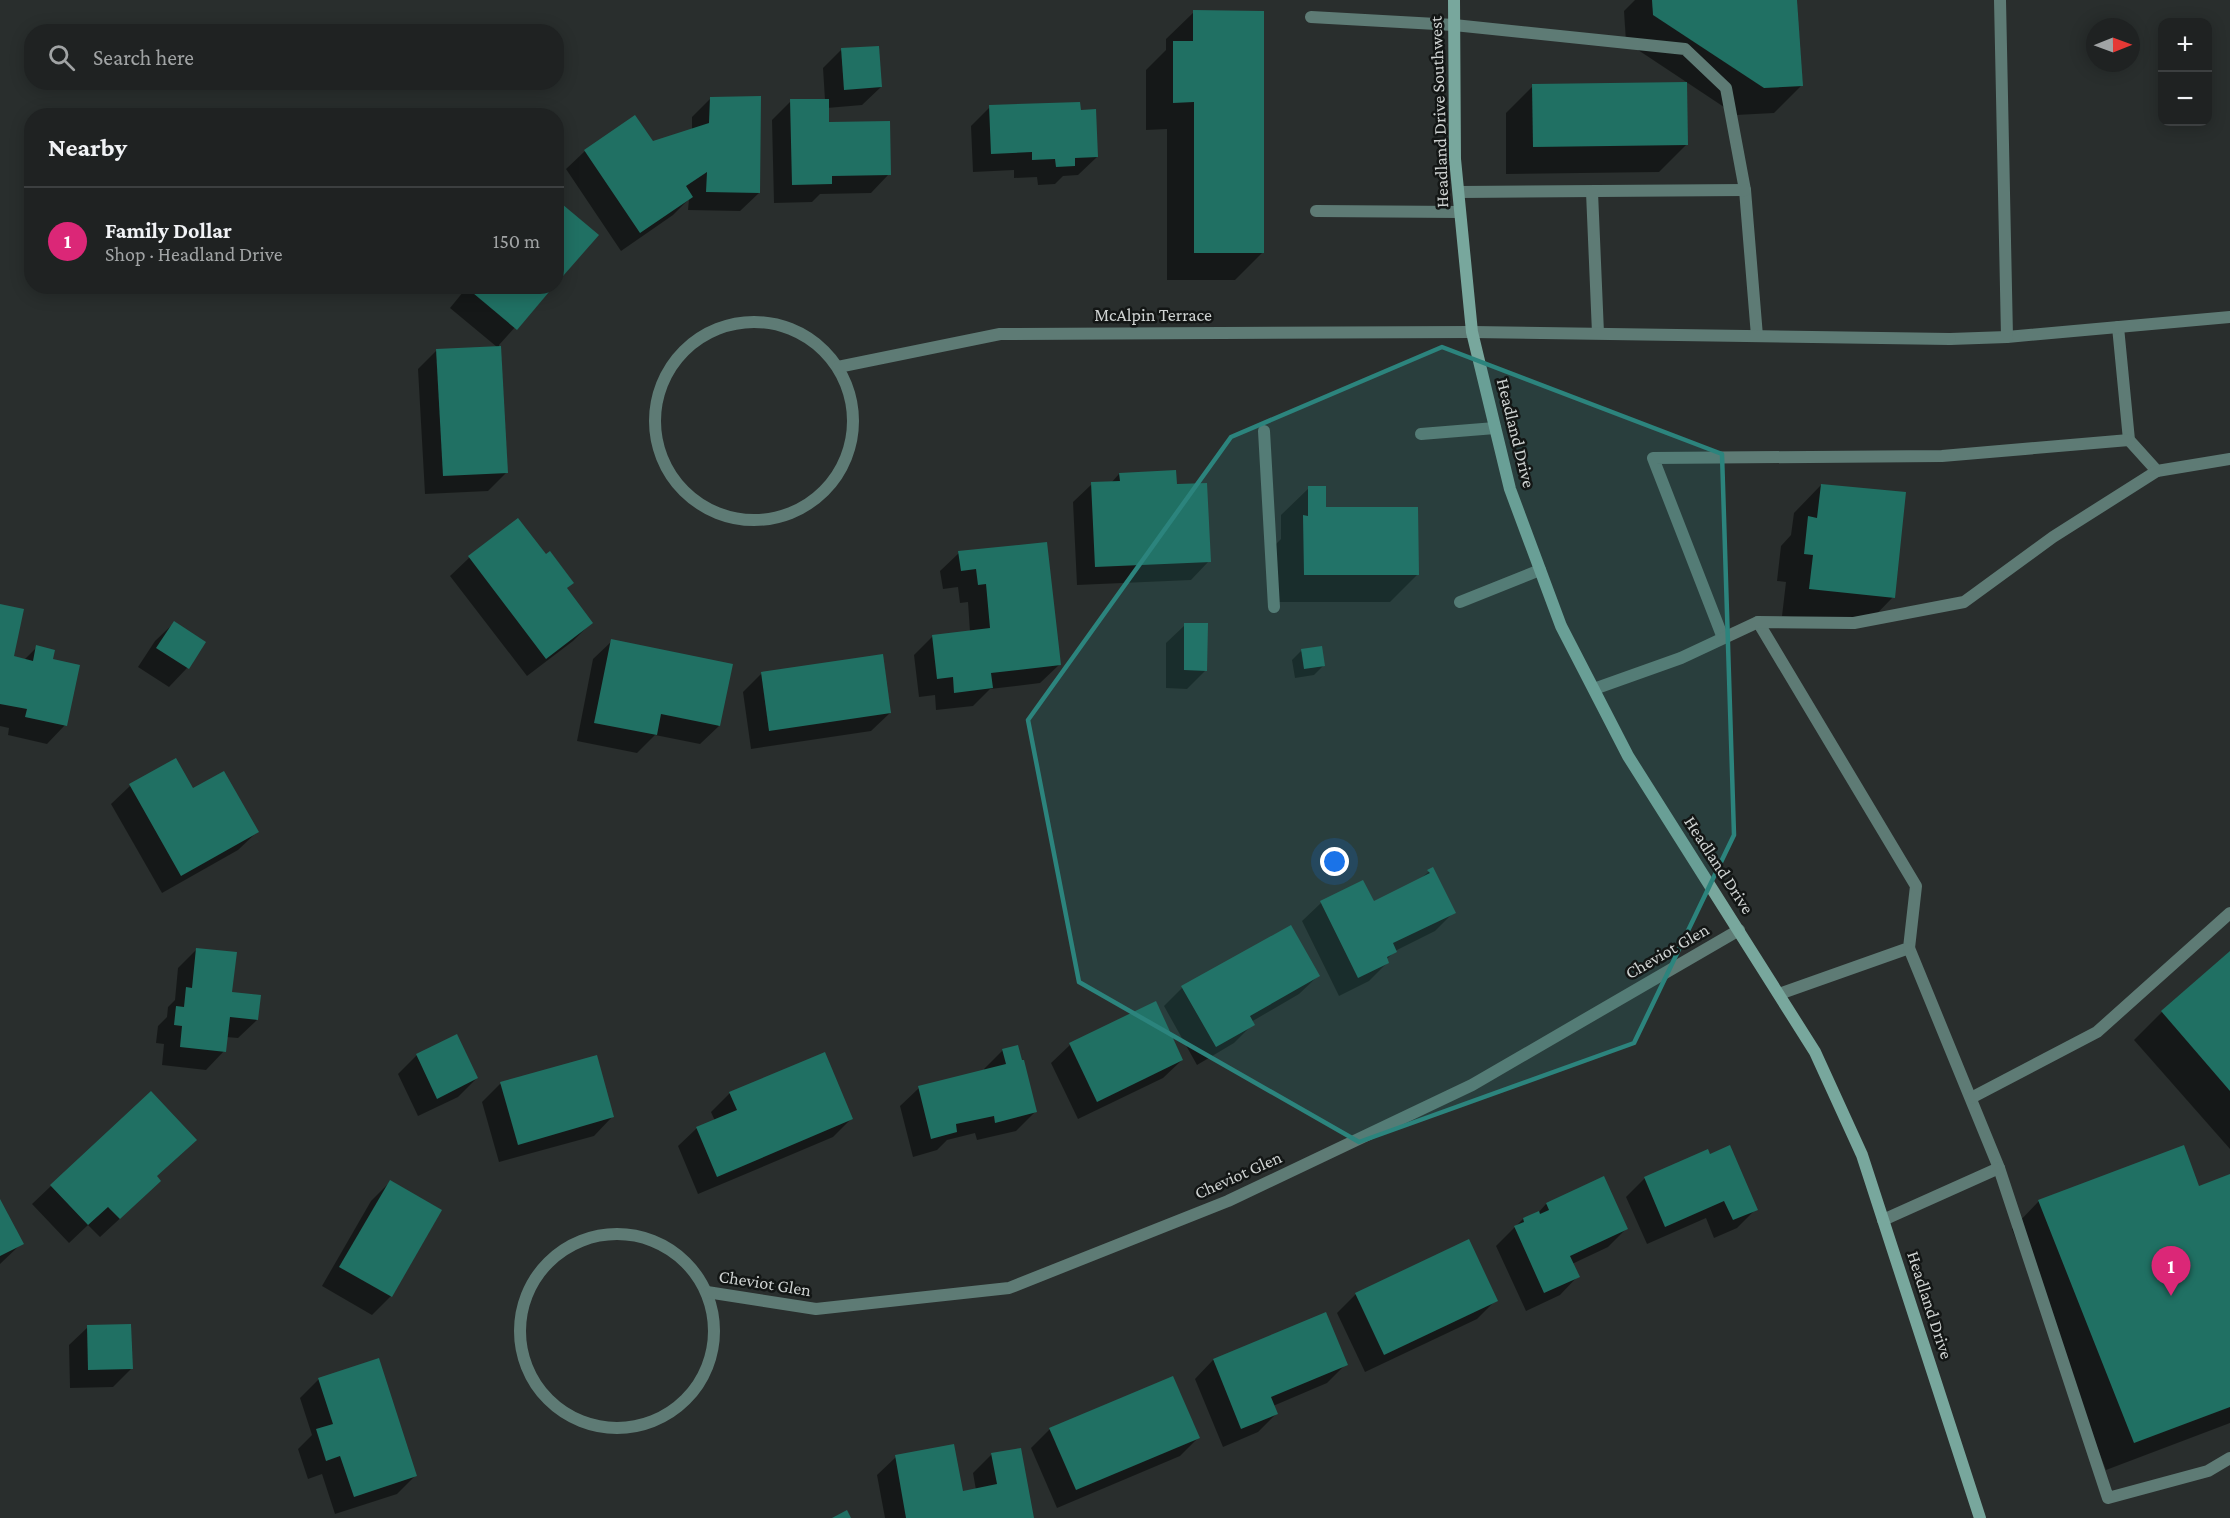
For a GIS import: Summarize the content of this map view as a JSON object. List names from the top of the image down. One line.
{"streets":{"main road":["Headland Drive Southwest","Headland Drive"],"street":["McAlpin Terrace","Cheviot Glen"]},"crossings":[["Headland Drive Southwest","Headland Drive"],["McAlpin Terrace","Headland Drive"],["Headland Drive","Cheviot Glen"]],"north":"right","page":{"map_buttons":["+","−"],"search":"Search here","heading":"Nearby","list":[{"mark":"1","name":"Family Dollar","note":"Shop · Headland Drive","value":"150 m"}],"pins":"1"}}
